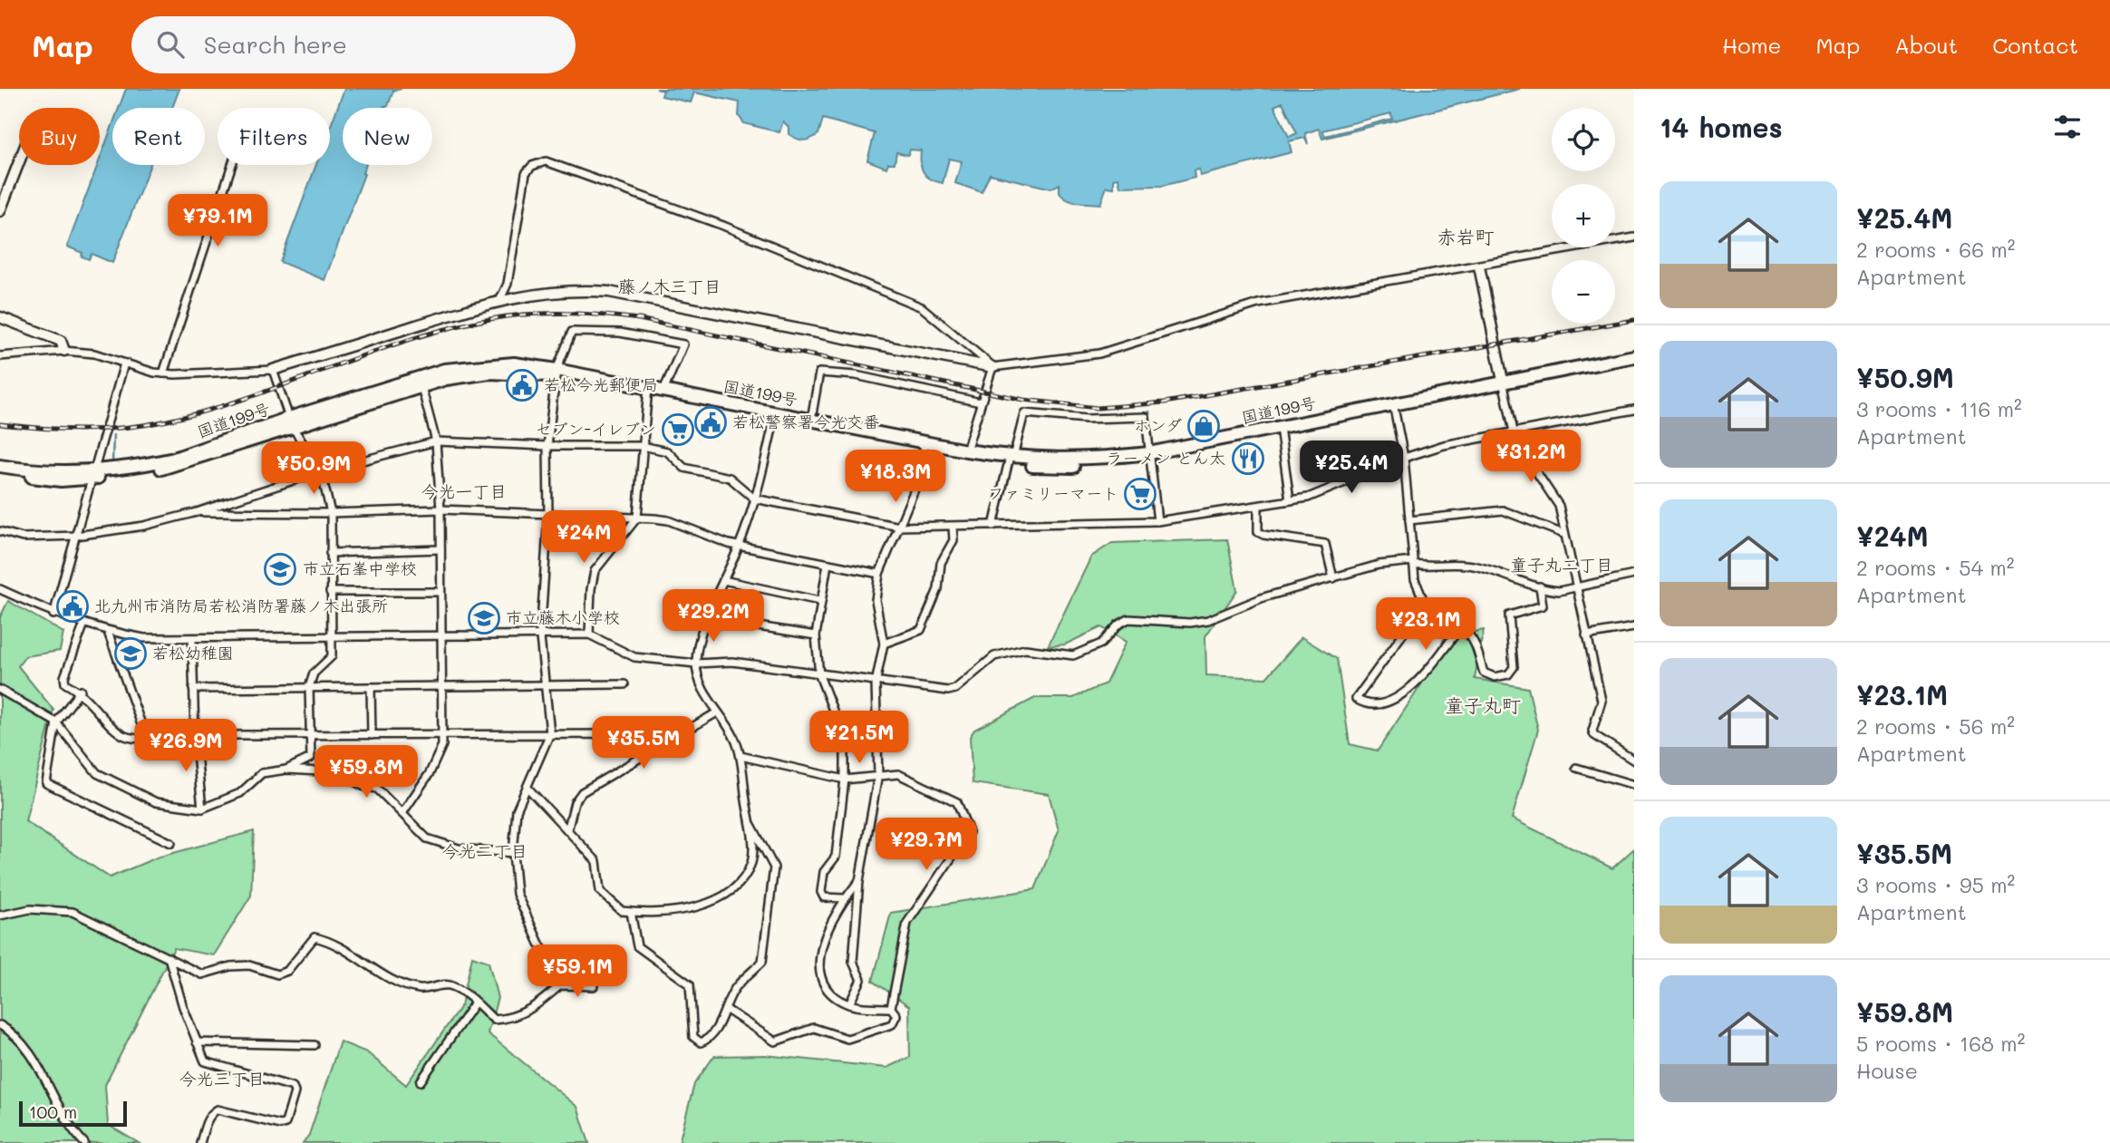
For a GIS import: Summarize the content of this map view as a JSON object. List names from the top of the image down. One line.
{"streets":{"highway":["国道199号"]},"districts":["赤岩町","藤ノ木三丁目","今光一丁目","童子丸二丁目","童子丸町","今光二丁目","今光三丁目"],"places":{"public building":["若松今光郵便局","若松警察署今光交番","北九州市消防局若松消防署藤ノ木出張所"],"shop":["ホンダ"],"supermarket":["セブン-イレブン","ファミリーマート"],"restaurant":["ラーメン とん太"],"school or university":["市立石峯中学校","市立藤木小学校","若松幼稚園"]},"scale_bar":"100 m","page":{"header":"Map","search":"Search here","nav":["Home","Map","About","Contact"],"heading":"14 homes","map_buttons":["+","−"],"chip":["Buy","Rent","Filters","New"],"list":[{"name":"¥25.4M","note":"2 rooms · 66 m² · Apartment"},{"name":"¥50.9M","note":"3 rooms · 116 m² · Apartment"},{"name":"¥24M","note":"2 rooms · 54 m² · Apartment"},{"name":"¥23.1M","note":"2 rooms · 56 m² · Apartment"},{"name":"¥35.5M","note":"3 rooms · 95 m² · Apartment"},{"name":"¥59.8M","note":"5 rooms · 168 m² · House"}],"price":["¥79.1M","¥31.2M","¥25.4M","¥50.9M","¥18.3M","¥24M","¥29.2M","¥23.1M","¥21.5M","¥35.5M","¥26.9M","¥59.8M","¥29.7M","¥59.1M"],"scale":"100 m"}}
